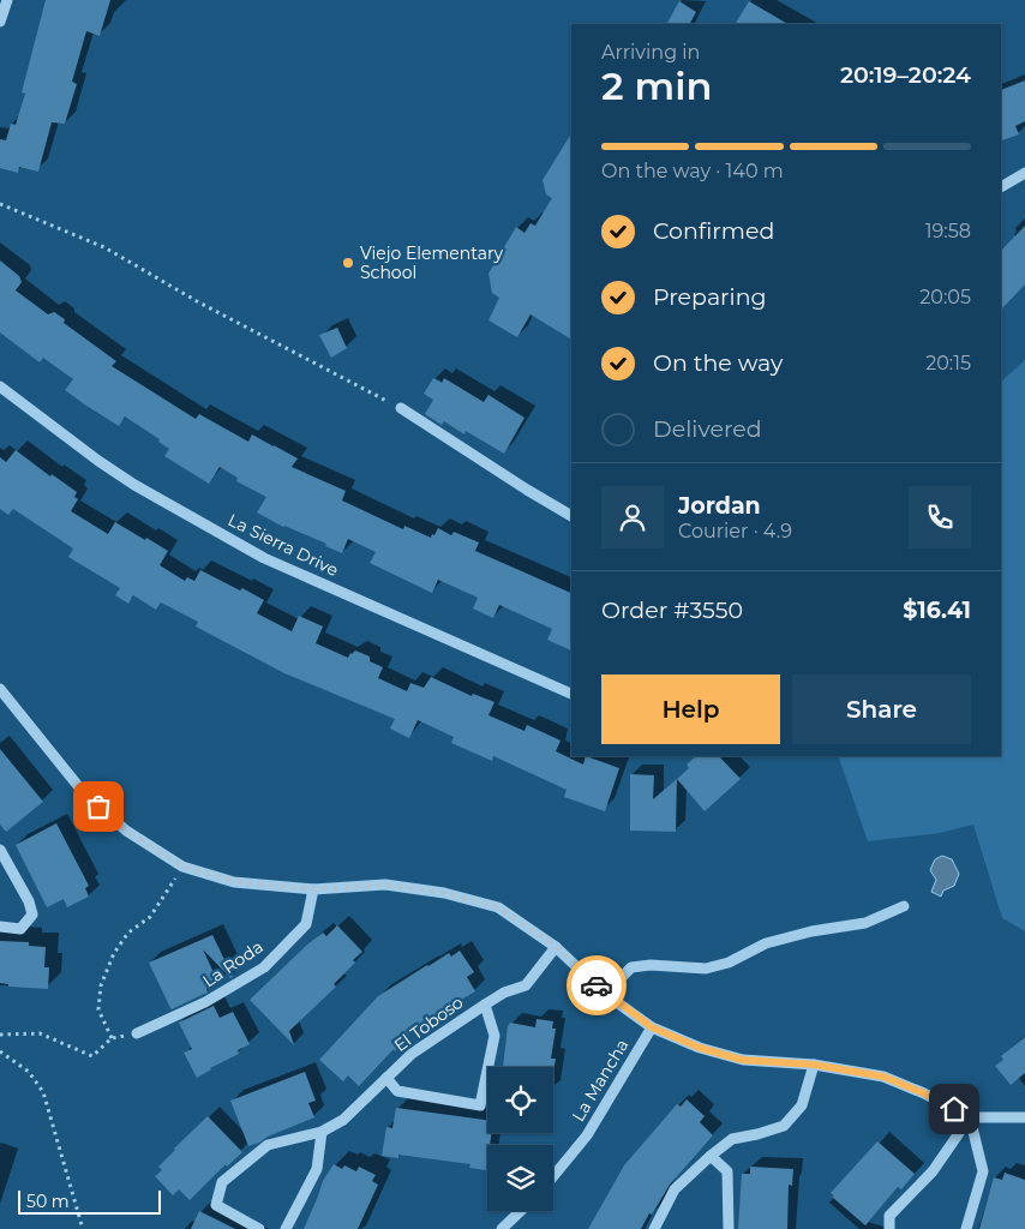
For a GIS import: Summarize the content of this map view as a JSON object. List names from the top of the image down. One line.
{"streets":{"street":["La Sierra Drive","La Roda","El Toboso","La Mancha"]},"places":["Viejo Elementary School"],"scale_bar":"50 m","page":{"heading":["2 min","Arriving in","20:19–20:24"],"panel":["Jordan","Courier · 4.9","Order #3550","$16.41"],"bar":"On the way · 140 m","list":[["Confirmed","19:58"],["Preparing","20:05"],["On the way","20:15"],"Delivered"],"buttons":["Help","Share"],"scale":"50 m"}}
